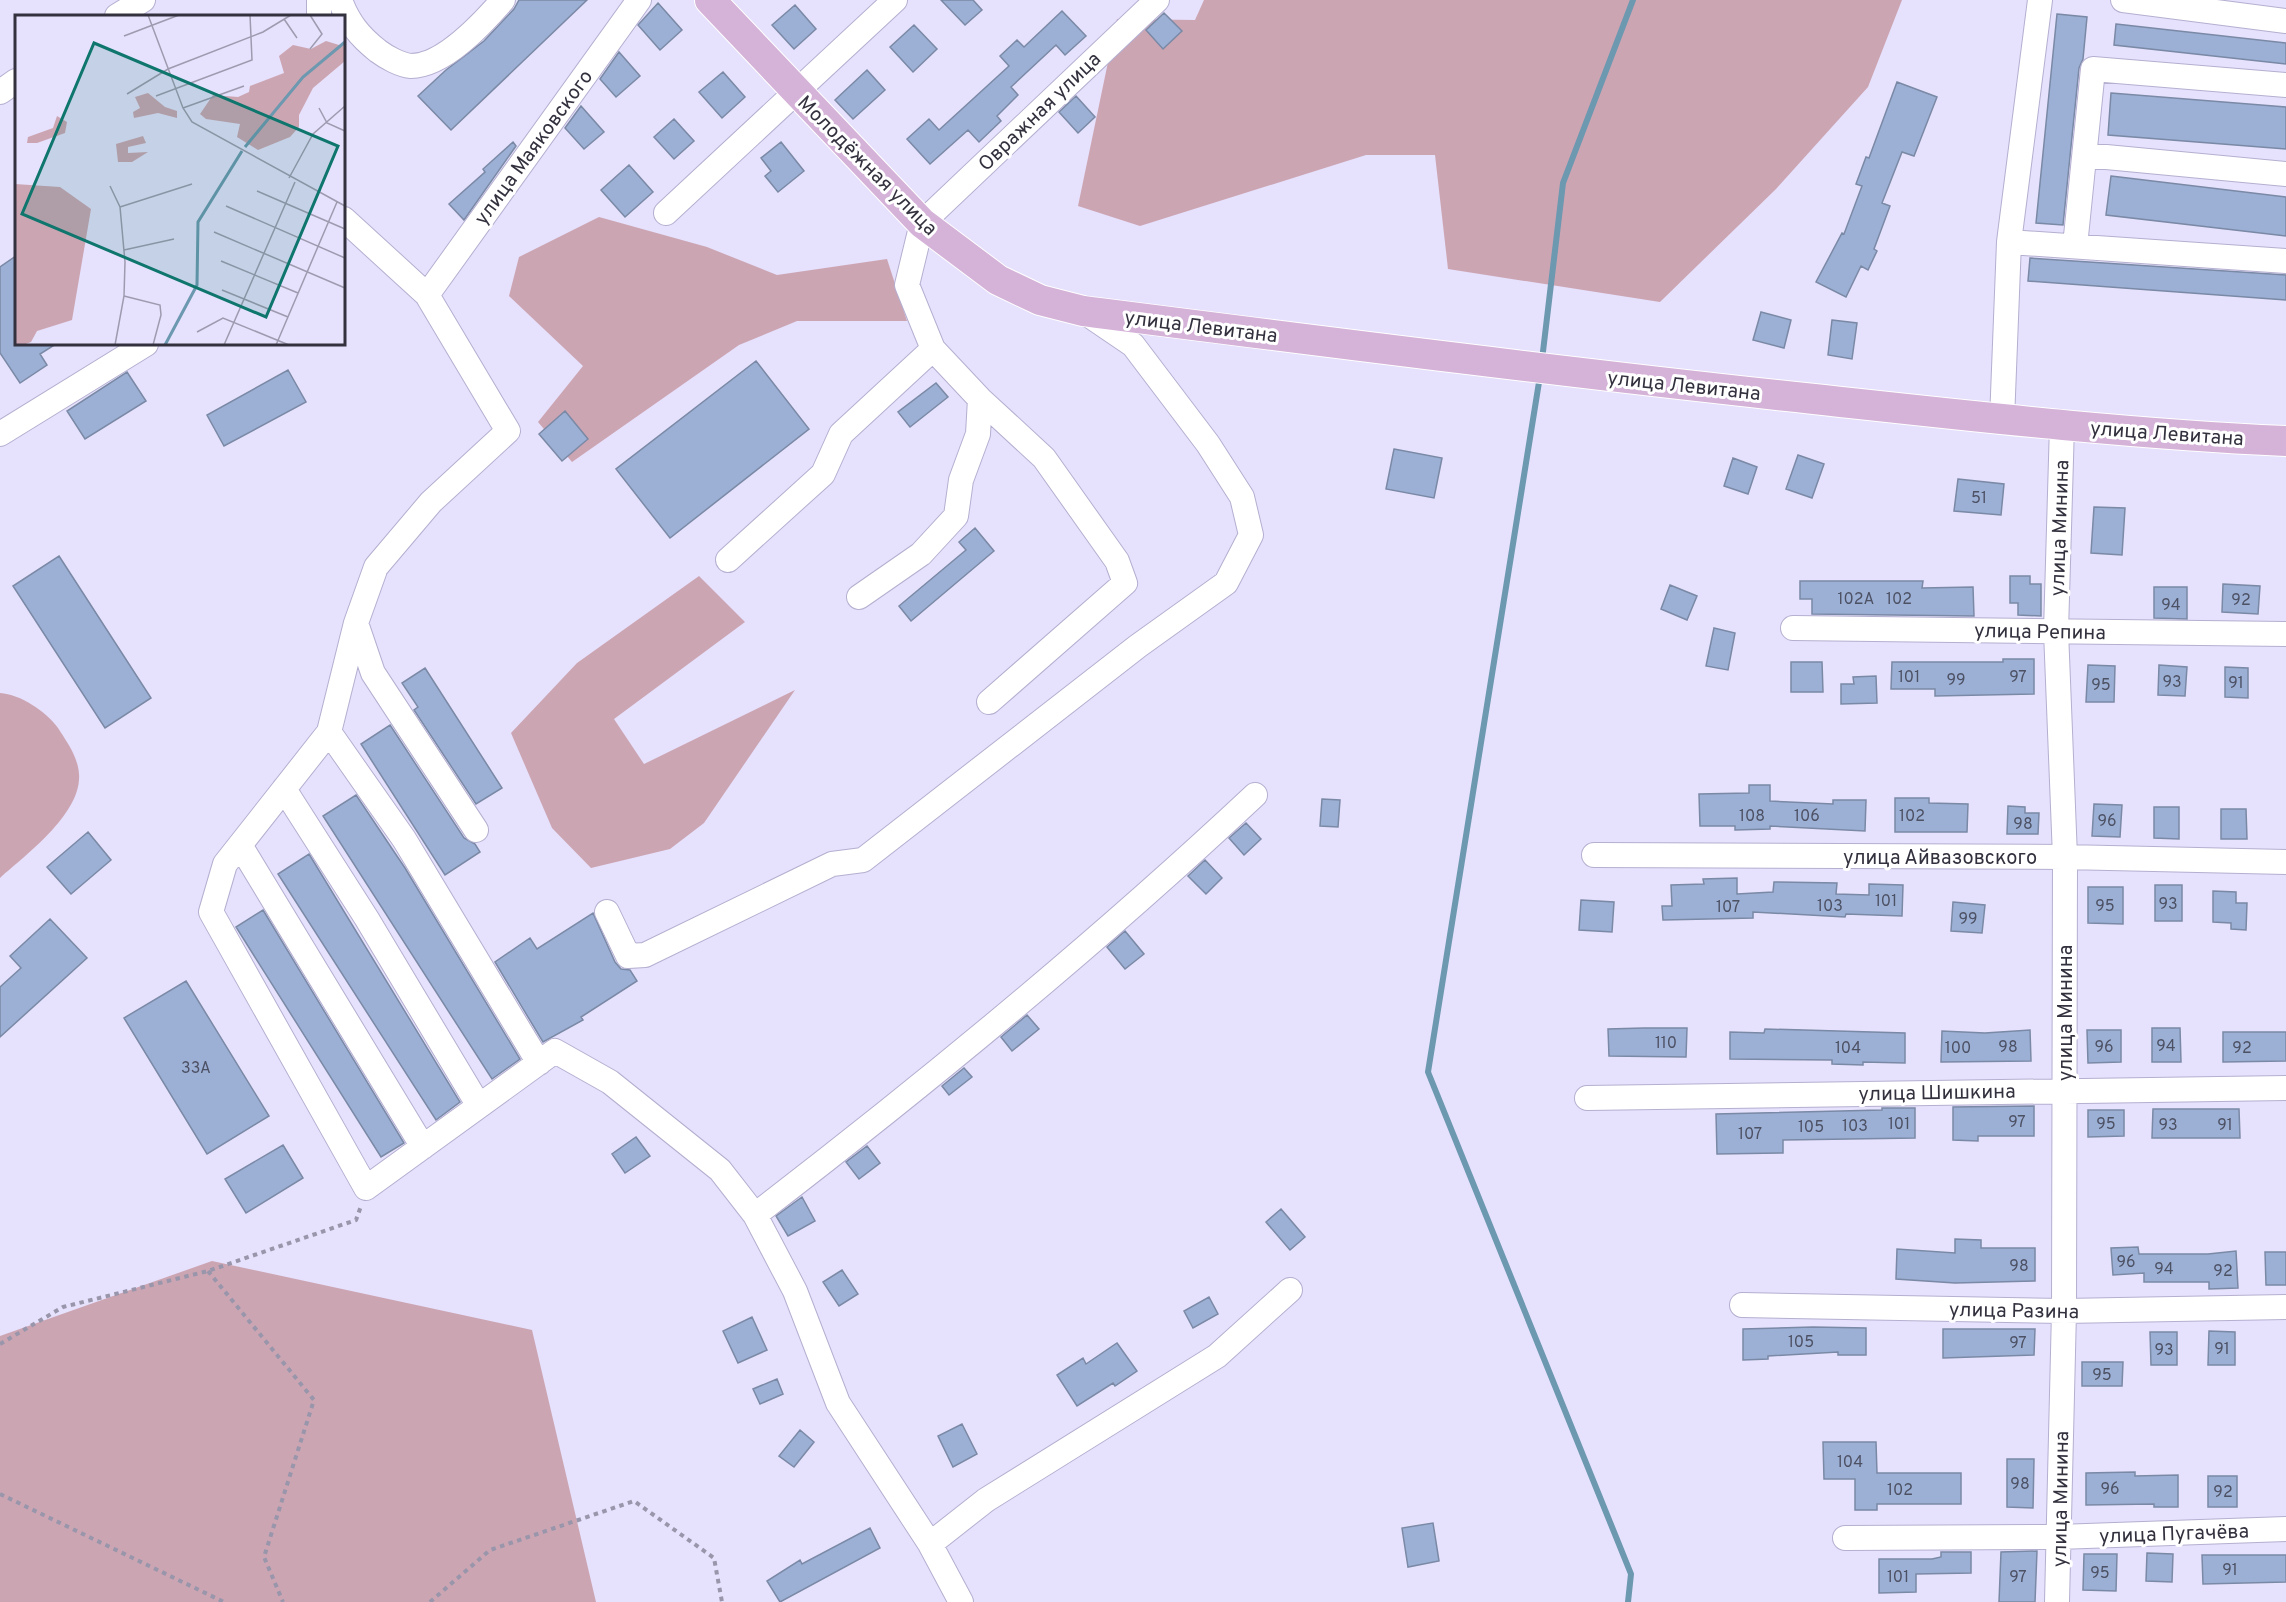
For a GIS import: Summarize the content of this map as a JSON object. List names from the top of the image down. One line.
{"streets":{"main road":["Молодёжная улица","улица Левитана"],"street":["Овражная улица","улица Маяковского","улица Минина","улица Репина","улица Айвазовского","улица Шишкина","улица Разина","улица Пугачёва"]},"crossings":[["Овражная улица","Молодёжная улица"],["Молодёжная улица","улица Левитана"],["улица Левитана","улица Минина"],["улица Минина","улица Репина"],["улица Минина","улица Айвазовского"],["улица Минина","улица Шишкина"],["улица Минина","улица Разина"],["улица Минина","улица Пугачёва"]],"house_numbers":["51","102А","102","92","94","101","97","99","93","91","95","108","106","102","96","98","101","93","103","95","107","99","110","94","98","96","104","100","92","33А","97","101","95","93","91","103","105","107","96","98","94","92","105","97","91","93","95","104","98","96","102","92","91","95","101","97"]}
